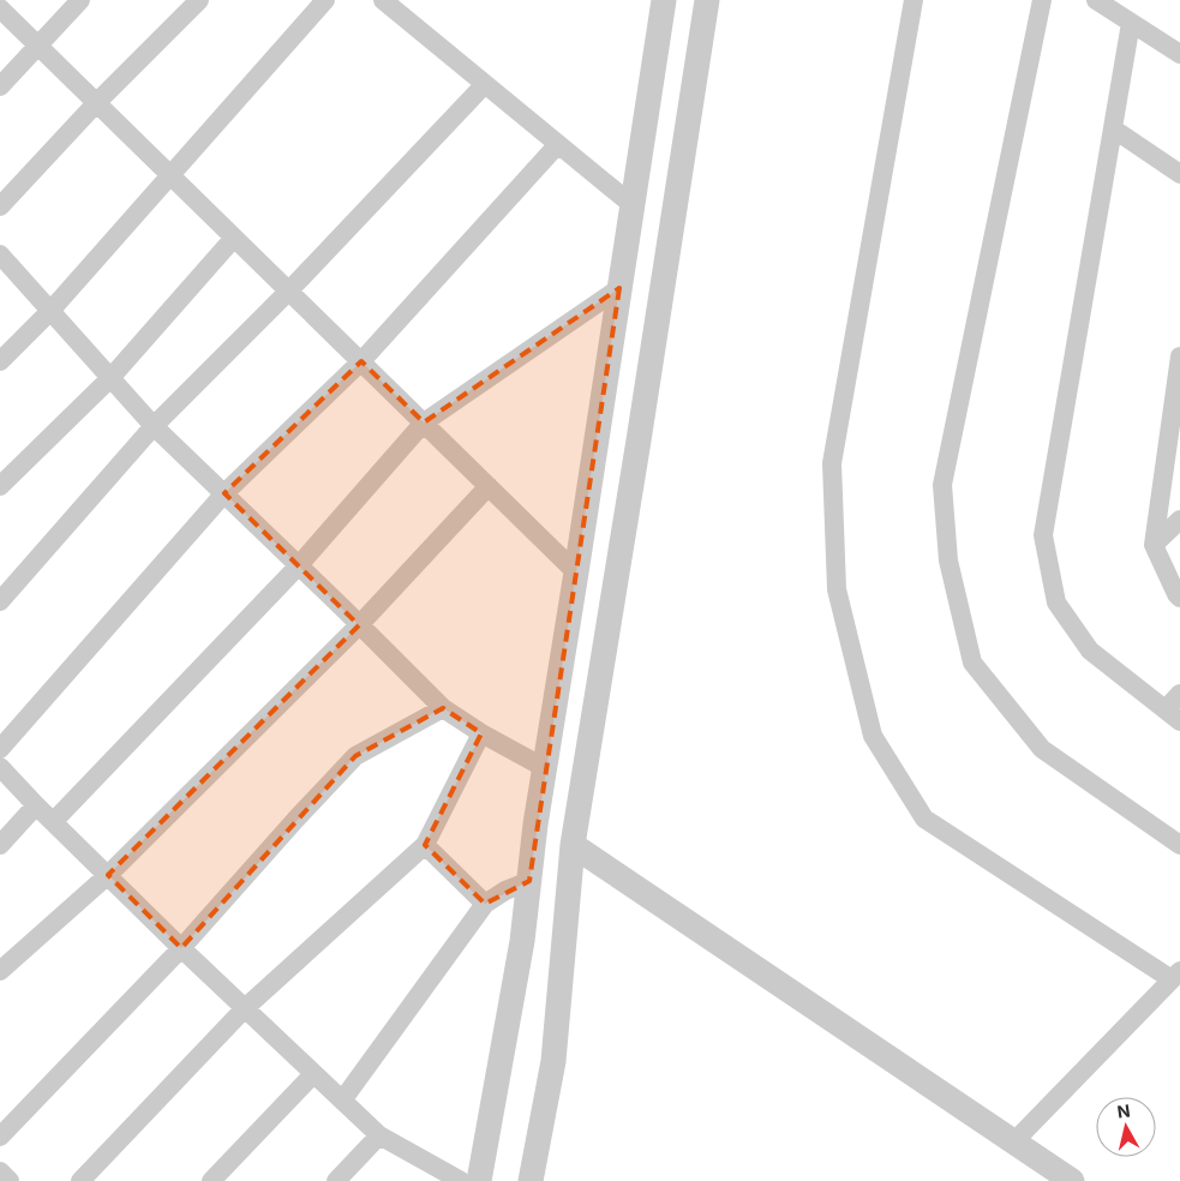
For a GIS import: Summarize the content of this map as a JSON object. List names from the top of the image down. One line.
{"north":"top"}
